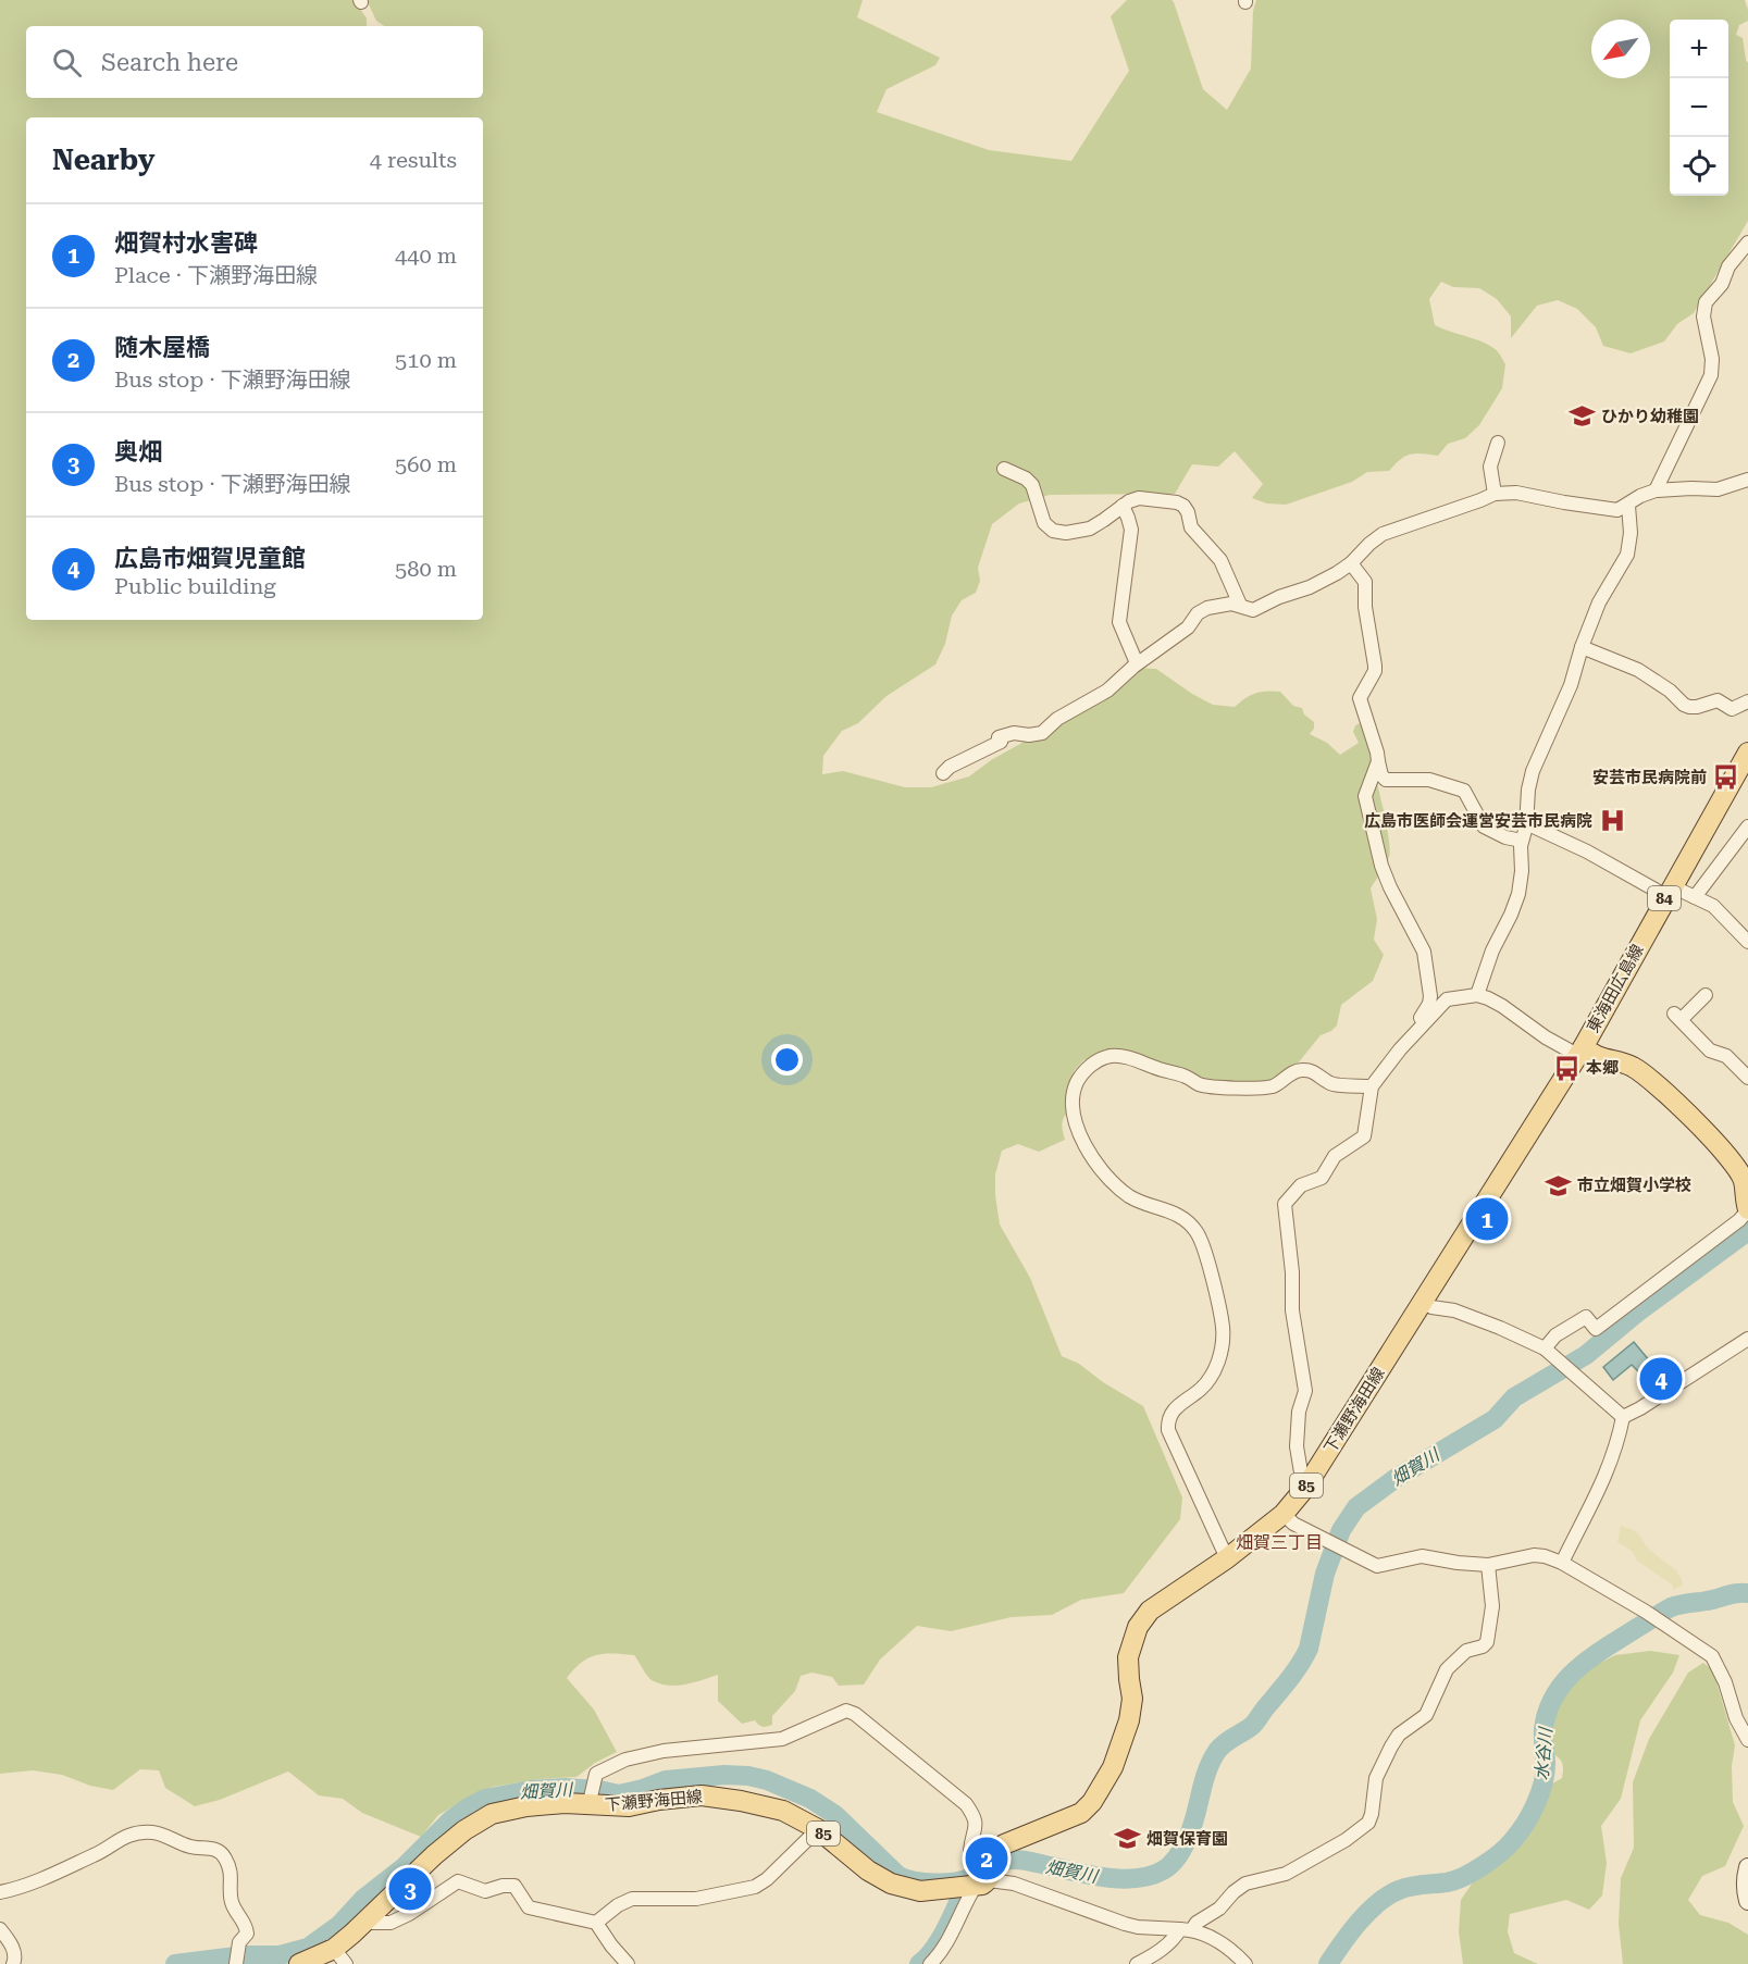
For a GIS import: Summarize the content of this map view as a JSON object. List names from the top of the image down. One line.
{"streets":{"main road":["84","東海田広島線","下瀬野海田線","85"]},"crossings":[["東海田広島線","下瀬野海田線"]],"districts":["畑賀三丁目"],"water":["畑賀川","水谷川"],"places":{"school or university":["ひかり幼稚園","市立畑賀小学校","畑賀保育園"],"bus stop":["安芸市民病院前","本郷"],"hospital":["広島市医師会運営安芸市民病院"]},"north":"bottom left","page":{"map_buttons":["+","−"],"search":"Search here","heading":["Nearby","4 results"],"list":[{"mark":"1","name":"畑賀村水害碑","note":"Place · 下瀬野海田線","value":"440 m"},{"mark":"2","name":"随木屋橋","note":"Bus stop · 下瀬野海田線","value":"510 m"},{"mark":"3","name":"奥畑","note":"Bus stop · 下瀬野海田線","value":"560 m"},{"mark":"4","name":"広島市畑賀児童館","note":"Public building","value":"580 m"}],"pins":["1","4","2","3"]}}
